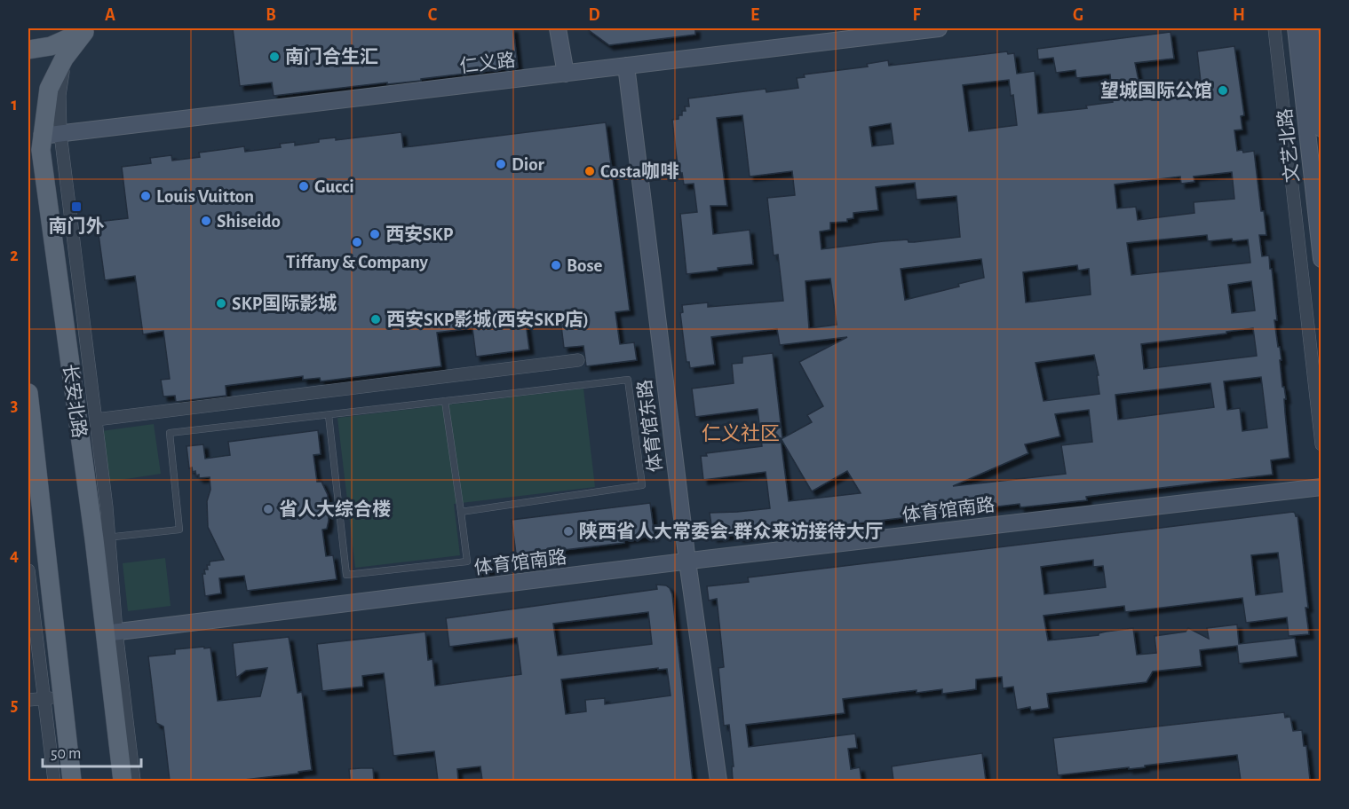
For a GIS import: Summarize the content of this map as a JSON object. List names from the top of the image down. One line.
{"streets":{"main road":["长安北路"],"street":["仁义路","文艺北路","体育馆东路","体育馆南路"]},"crossings":[["仁义路","长安北路"],["仁义路","体育馆东路"],["长安北路","体育馆南路"],["体育馆东路","体育馆南路"]],"districts":["仁义社区"],"places":{"other":["南门合生汇","望城国际公馆","Dior","Costa咖啡","Gucci","Louis Vuitton","Shiseido","西安SKP","Tiffany & Company","Bose","SKP国际影城","西安SKP影城(西安SKP店)","省人大综合楼","陕西省人大常委会-群众来访接待大厅"],"transit":["南门外"]},"scale_bar":"50 m","grid":{"columns":["A","B","C","D","E","F","G","H"],"rows":["1","2","3","4","5"]}}
